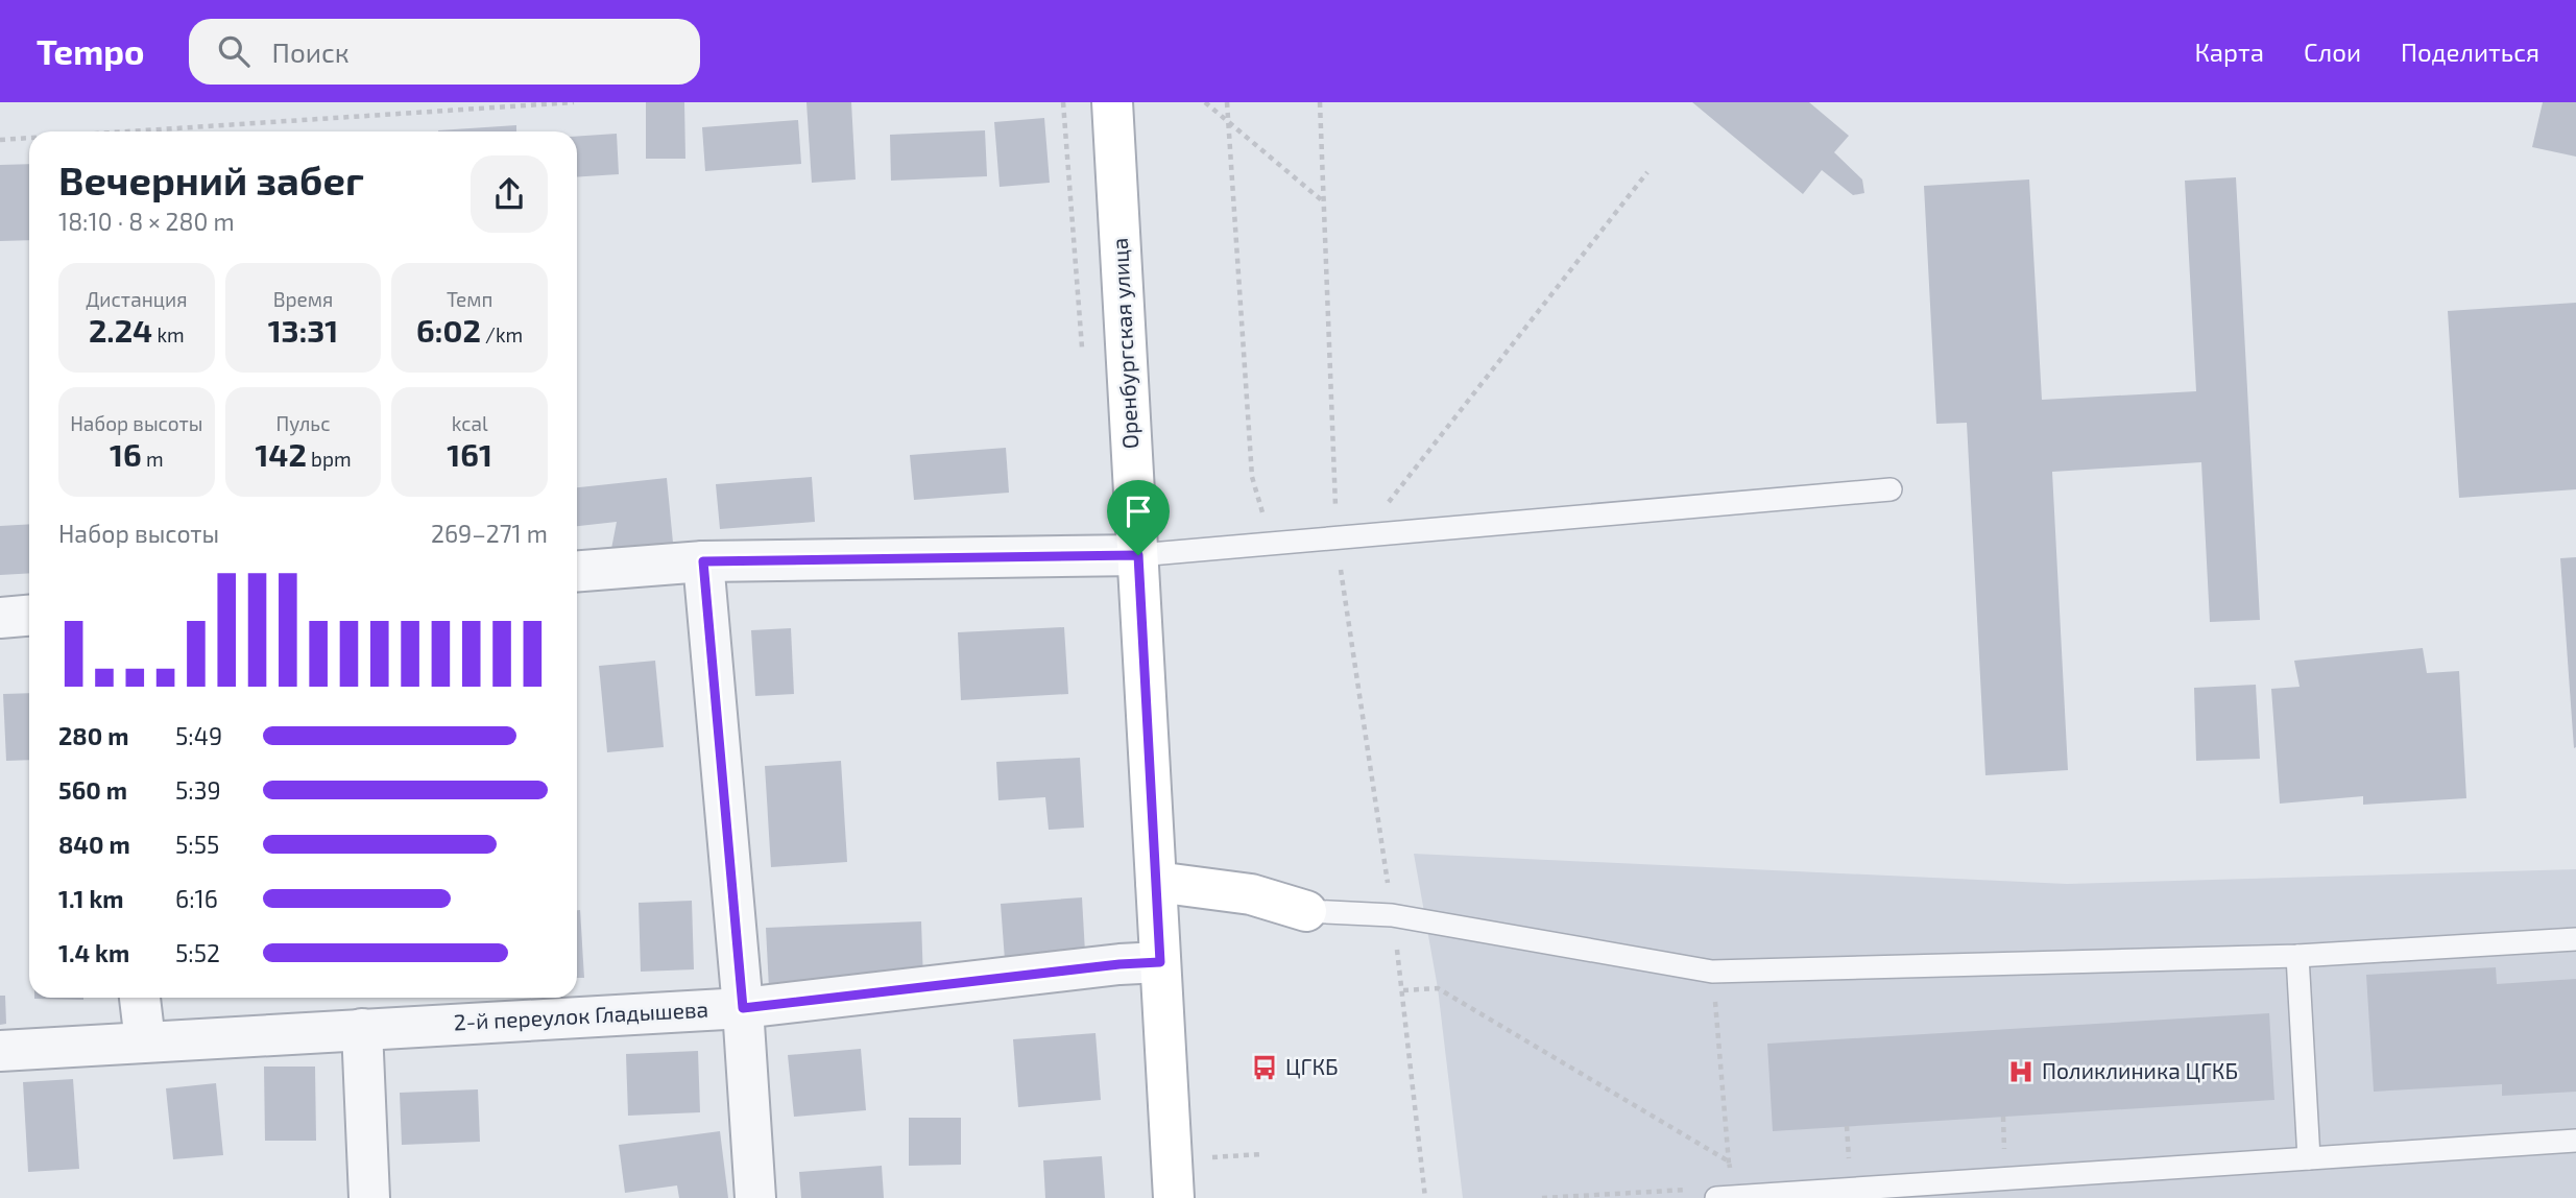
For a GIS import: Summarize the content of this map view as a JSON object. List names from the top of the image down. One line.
{"streets":{"street":["Оренбургская улица","2-й переулок Гладышева"]},"crossings":[["Оренбургская улица","2-й переулок Гладышева"]],"places":{"bus stop":["ЦГКБ"],"hospital":["Поликлиника ЦГКБ"]},"page":{"header":"Tempo","search":"Поиск","nav":["Карта","Слои","Поделиться"],"heading":["Вечерний забег","18:10 · 8 × 280 m"],"stats":[["Дистанция","2.24 km"],["Время","13:31"],["Темп","6:02 /km"],["Набор высоты","16 m"],["Пульс","142 bpm"],["kcal","161"]],"chart":["Набор высоты","269–271 m"],"list":[{"name":"280 m","note":"5:49"},{"name":"560 m","note":"5:39"},{"name":"840 m","note":"5:55"},{"name":"1.1 km","note":"6:16"},{"name":"1.4 km","note":"5:52"}]}}
